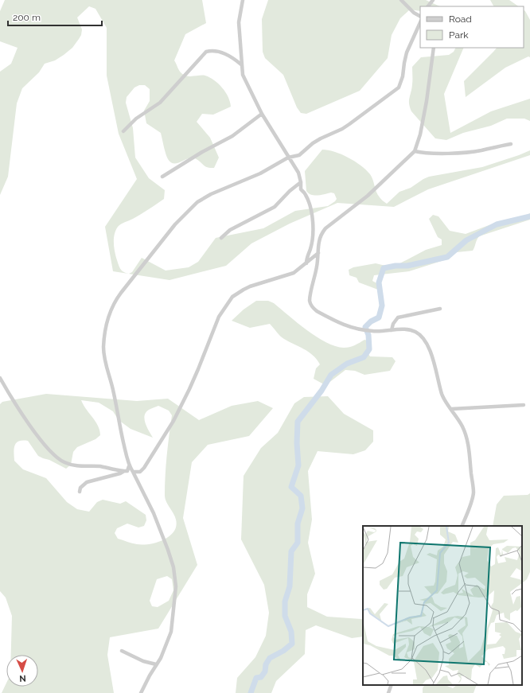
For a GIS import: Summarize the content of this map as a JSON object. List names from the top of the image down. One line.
{"legend":["Road","Park"],"scale_bar":"200 m","north":"bottom"}
